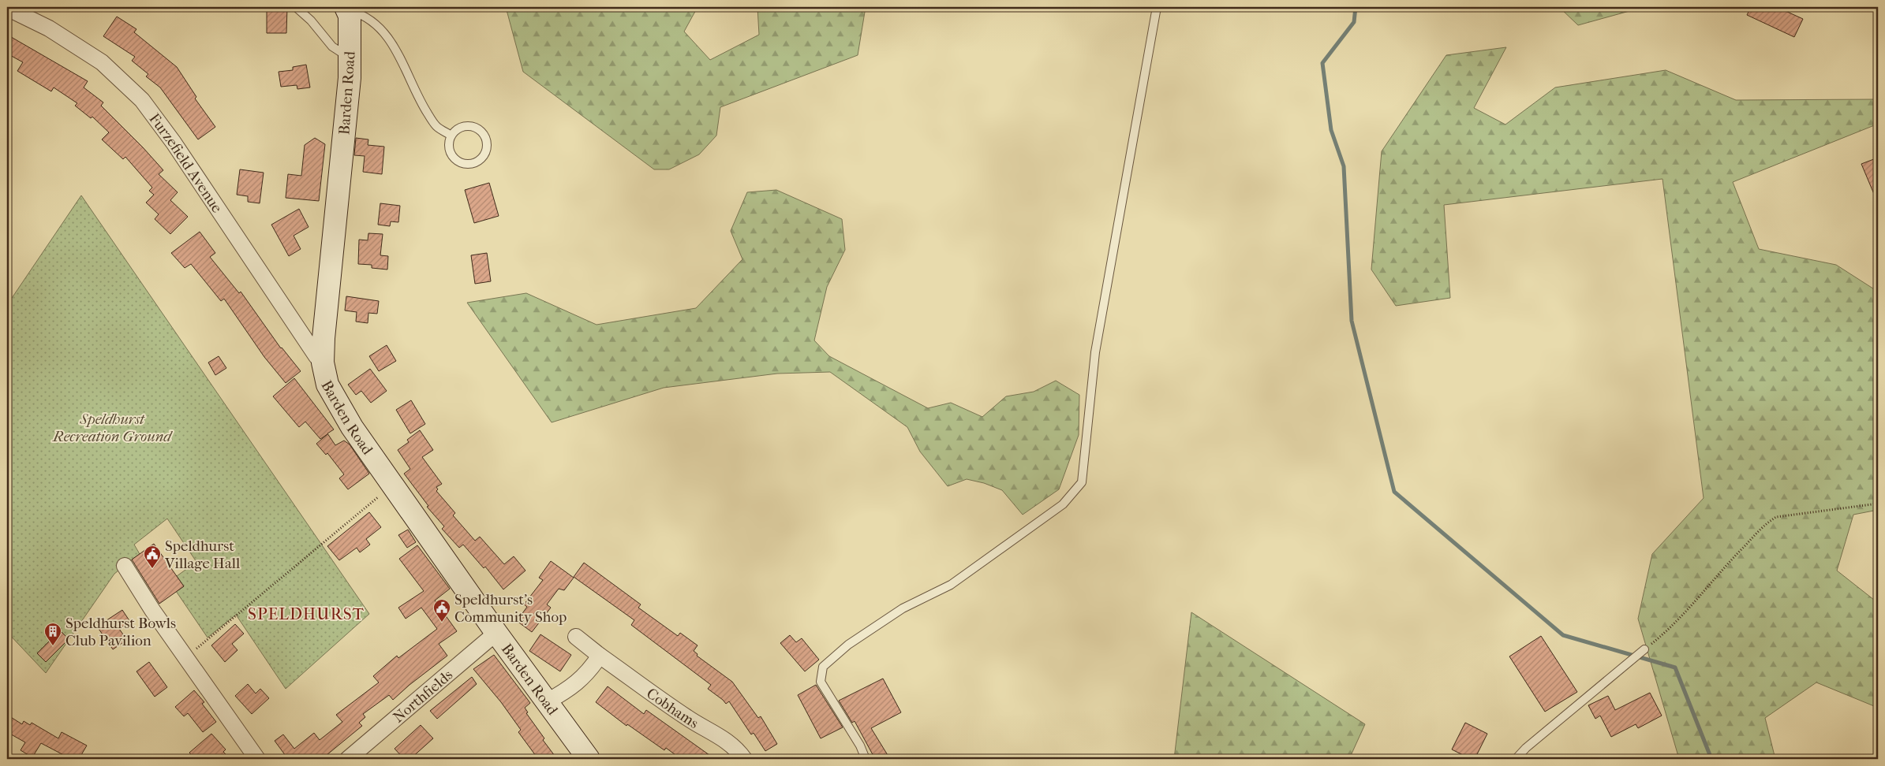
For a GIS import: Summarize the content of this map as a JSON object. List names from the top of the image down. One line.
{"streets":{"street":["Barden Road","Furzefield Avenue","Northfields","Cobhams"]},"crossings":[["Barden Road","Furzefield Avenue"],["Barden Road","Northfields"]],"districts":["SPELDHURST"],"parks":["Speldhurst Recreation Ground"],"places":{"public building":["Speldhurst Village Hall","Speldhurst's Community Shop"],"building":["Speldhurst Bowls Club Pavilion"]}}
